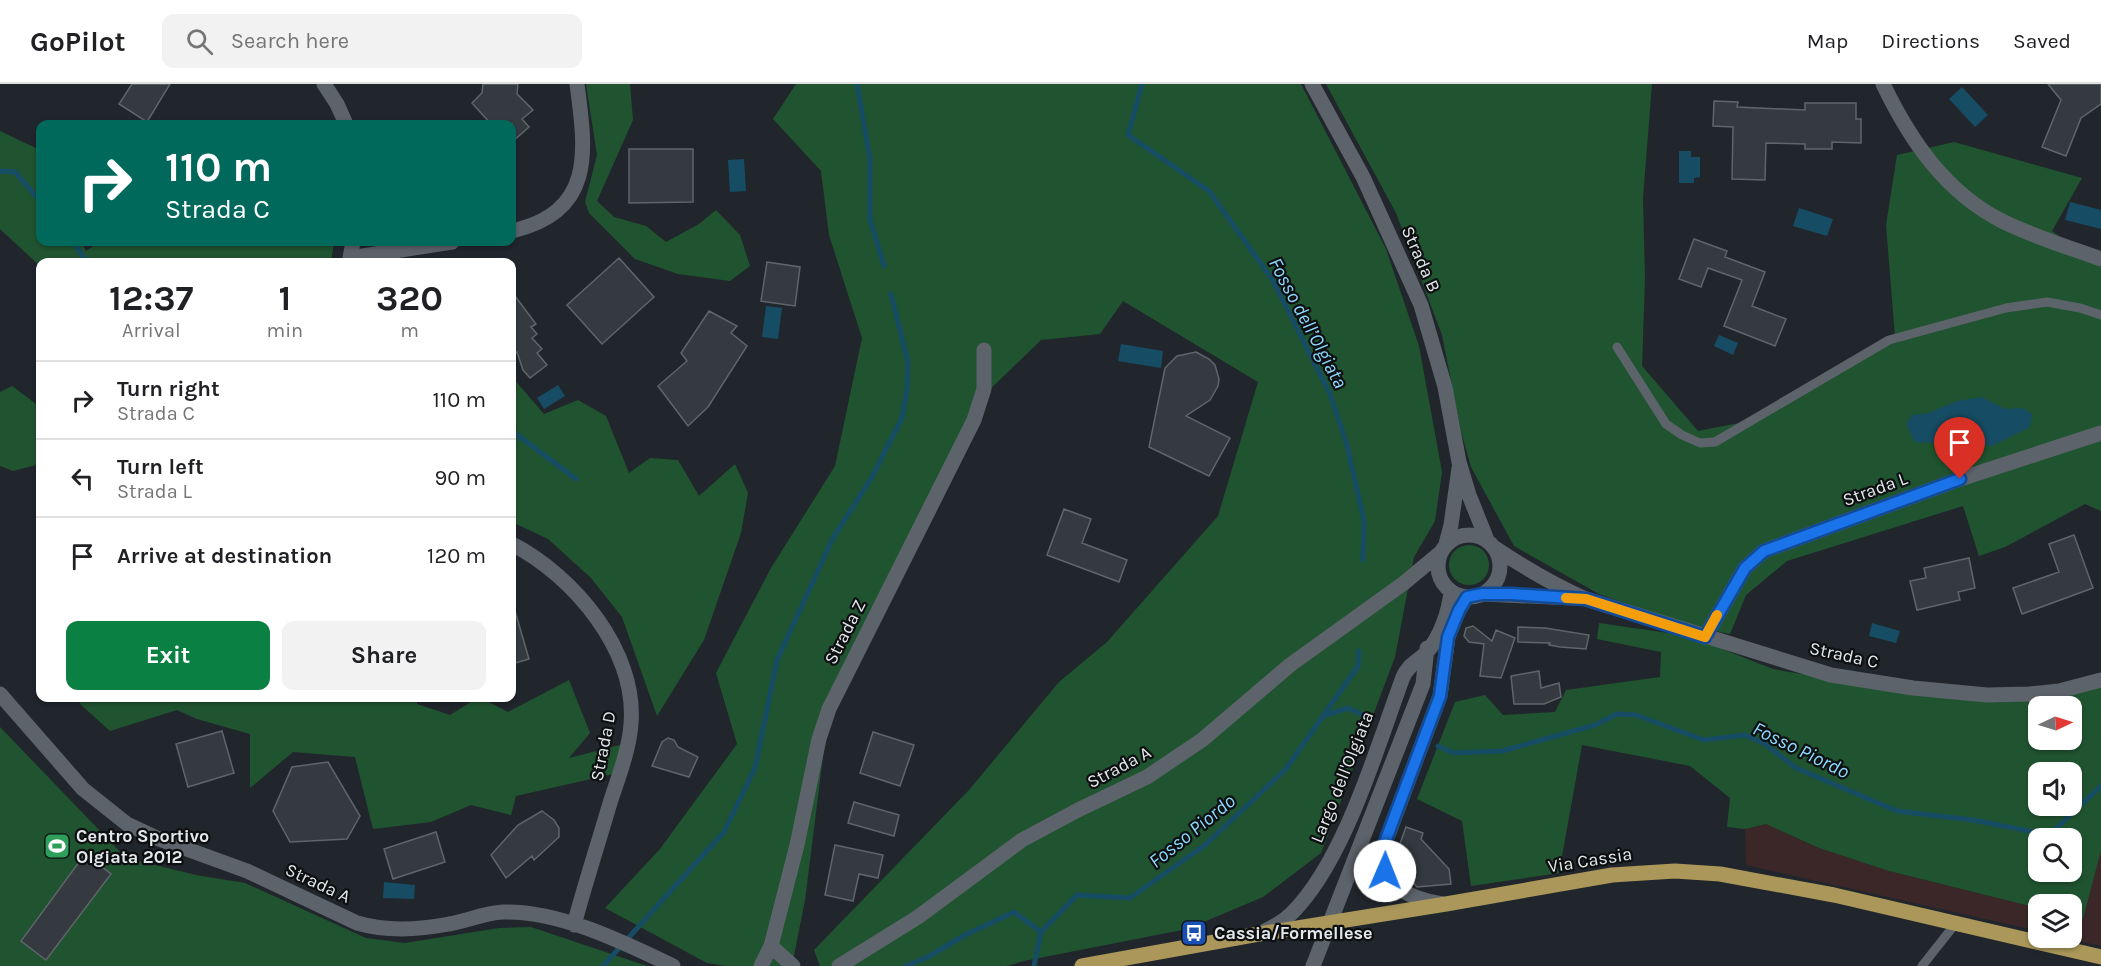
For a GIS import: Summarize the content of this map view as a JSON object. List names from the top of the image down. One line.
{"streets":{"main road":["Via Cassia"],"street":["Strada B","Strada L","Strada Z","Strada C","Strada D","Strada A","Largo dell'Olgiata"]},"crossings":[["Strada B","Strada C"],["Strada B","Strada A"],["Strada B","Largo dell'Olgiata"],["Strada L","Strada C"],["Strada C","Strada A"],["Strada C","Largo dell'Olgiata"],["Strada D","Strada A"],["Strada A","Largo dell'Olgiata"],["Largo dell'Olgiata","Via Cassia"]],"water":["Fosso dell’Olgiata","Fosso Piordo"],"places":{"sports":["Centro Sportivo Olgiata 2012"],"bus stop":["Cassia/Formellese"]},"north":"right","page":{"header":"GoPilot","search":"Search here","nav":["Map","Directions","Saved"],"turn":["110 m","Strada C"],"eta":["12:37","Arrival","1","min","320","m"],"list":[{"name":"Turn right","note":"Strada C","value":"110 m"},{"name":"Turn left","note":"Strada L","value":"90 m"},{"name":"Arrive at destination","value":"120 m"}],"buttons":["Exit","Share"]}}
